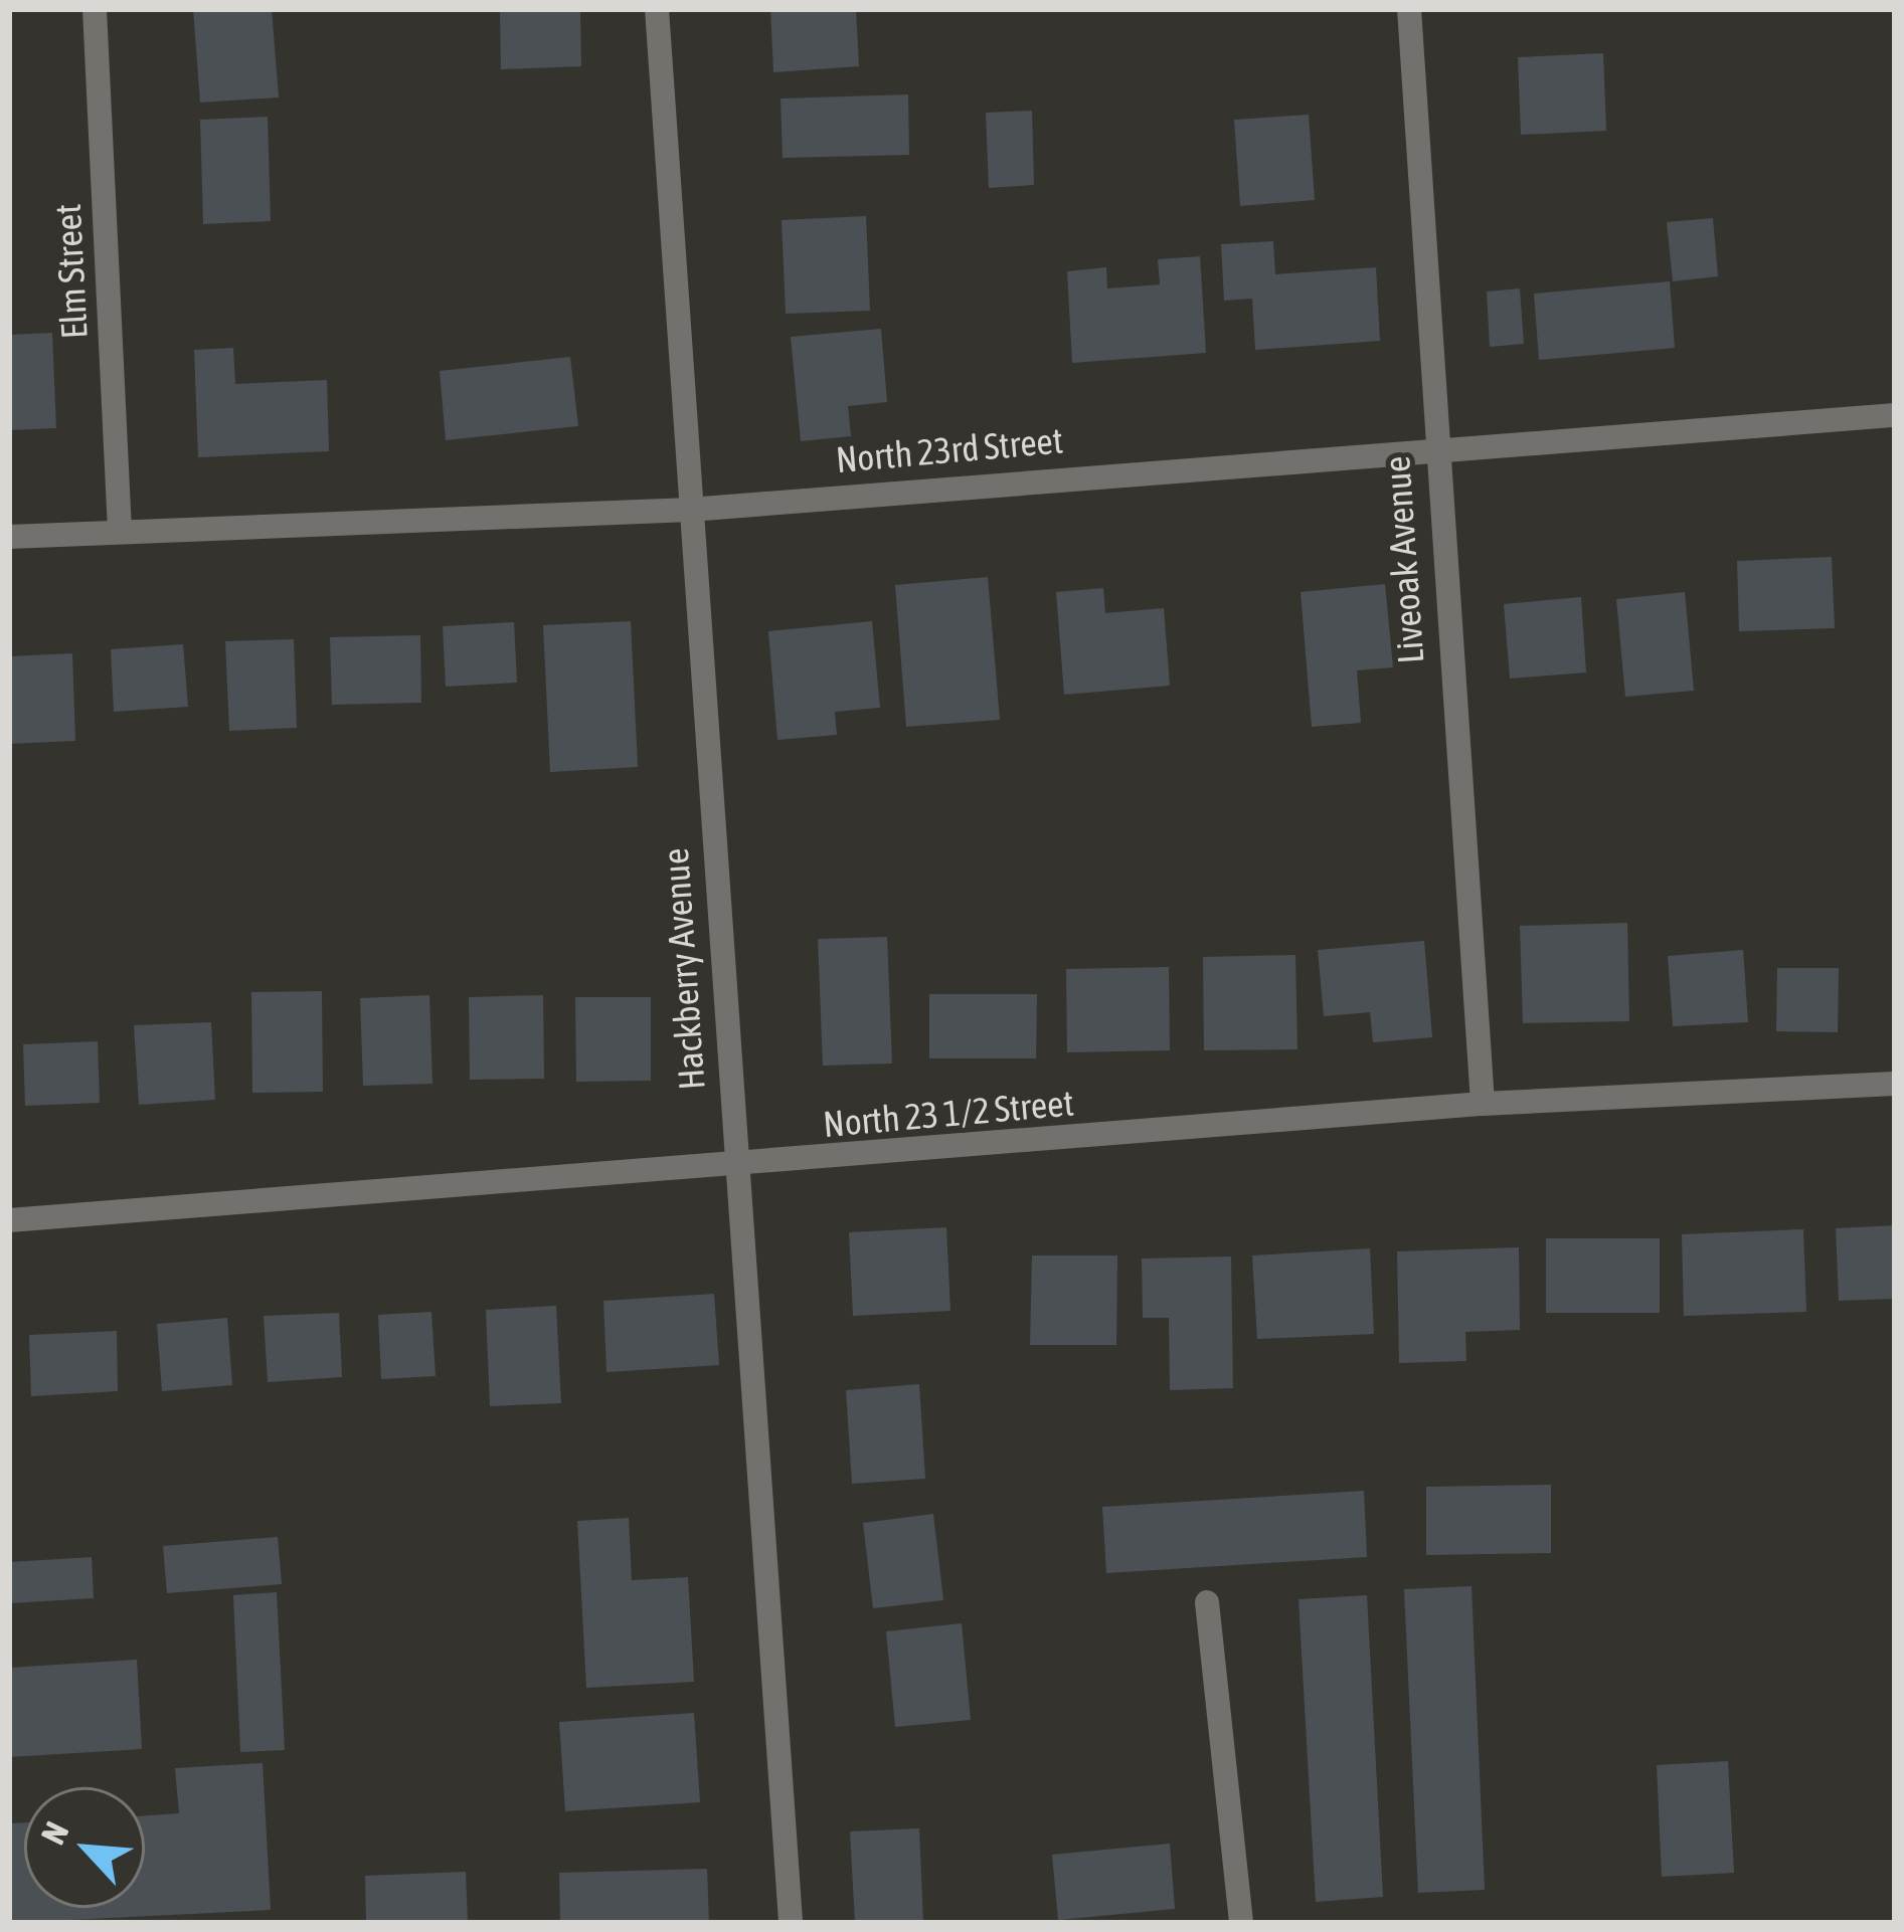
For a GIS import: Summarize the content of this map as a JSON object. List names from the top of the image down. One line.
{"streets":{"street":["Elm Street","North 23rd Street","Liveoak Avenue","Hackberry Avenue","North 23 1/2 Street"]},"crossings":[["Elm Street","North 23rd Street"],["North 23rd Street","Liveoak Avenue"],["North 23rd Street","Hackberry Avenue"],["Liveoak Avenue","North 23 1/2 Street"],["Hackberry Avenue","North 23 1/2 Street"]],"north":"top left"}
